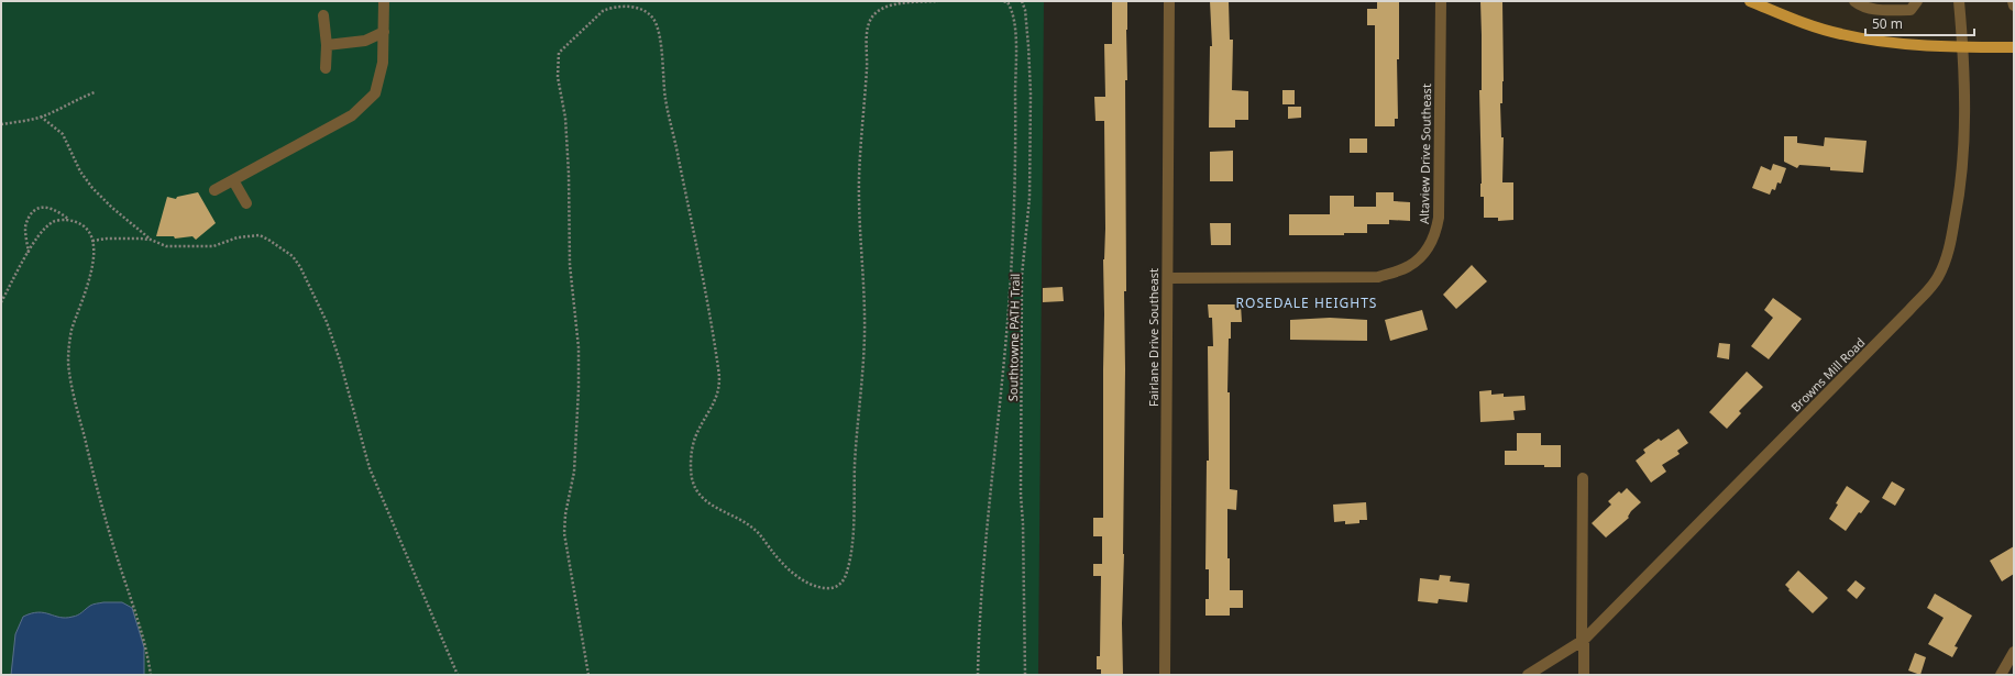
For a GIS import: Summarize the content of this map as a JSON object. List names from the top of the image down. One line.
{"streets":{"street":["Altaview Drive Southeast","Fairlane Drive Southeast","Browns Mill Road"],"path":["Southtowne PATH Trail"]},"crossings":[["Altaview Drive Southeast","Fairlane Drive Southeast"]],"districts":["ROSEDALE HEIGHTS"],"scale_bar":"50 m"}
